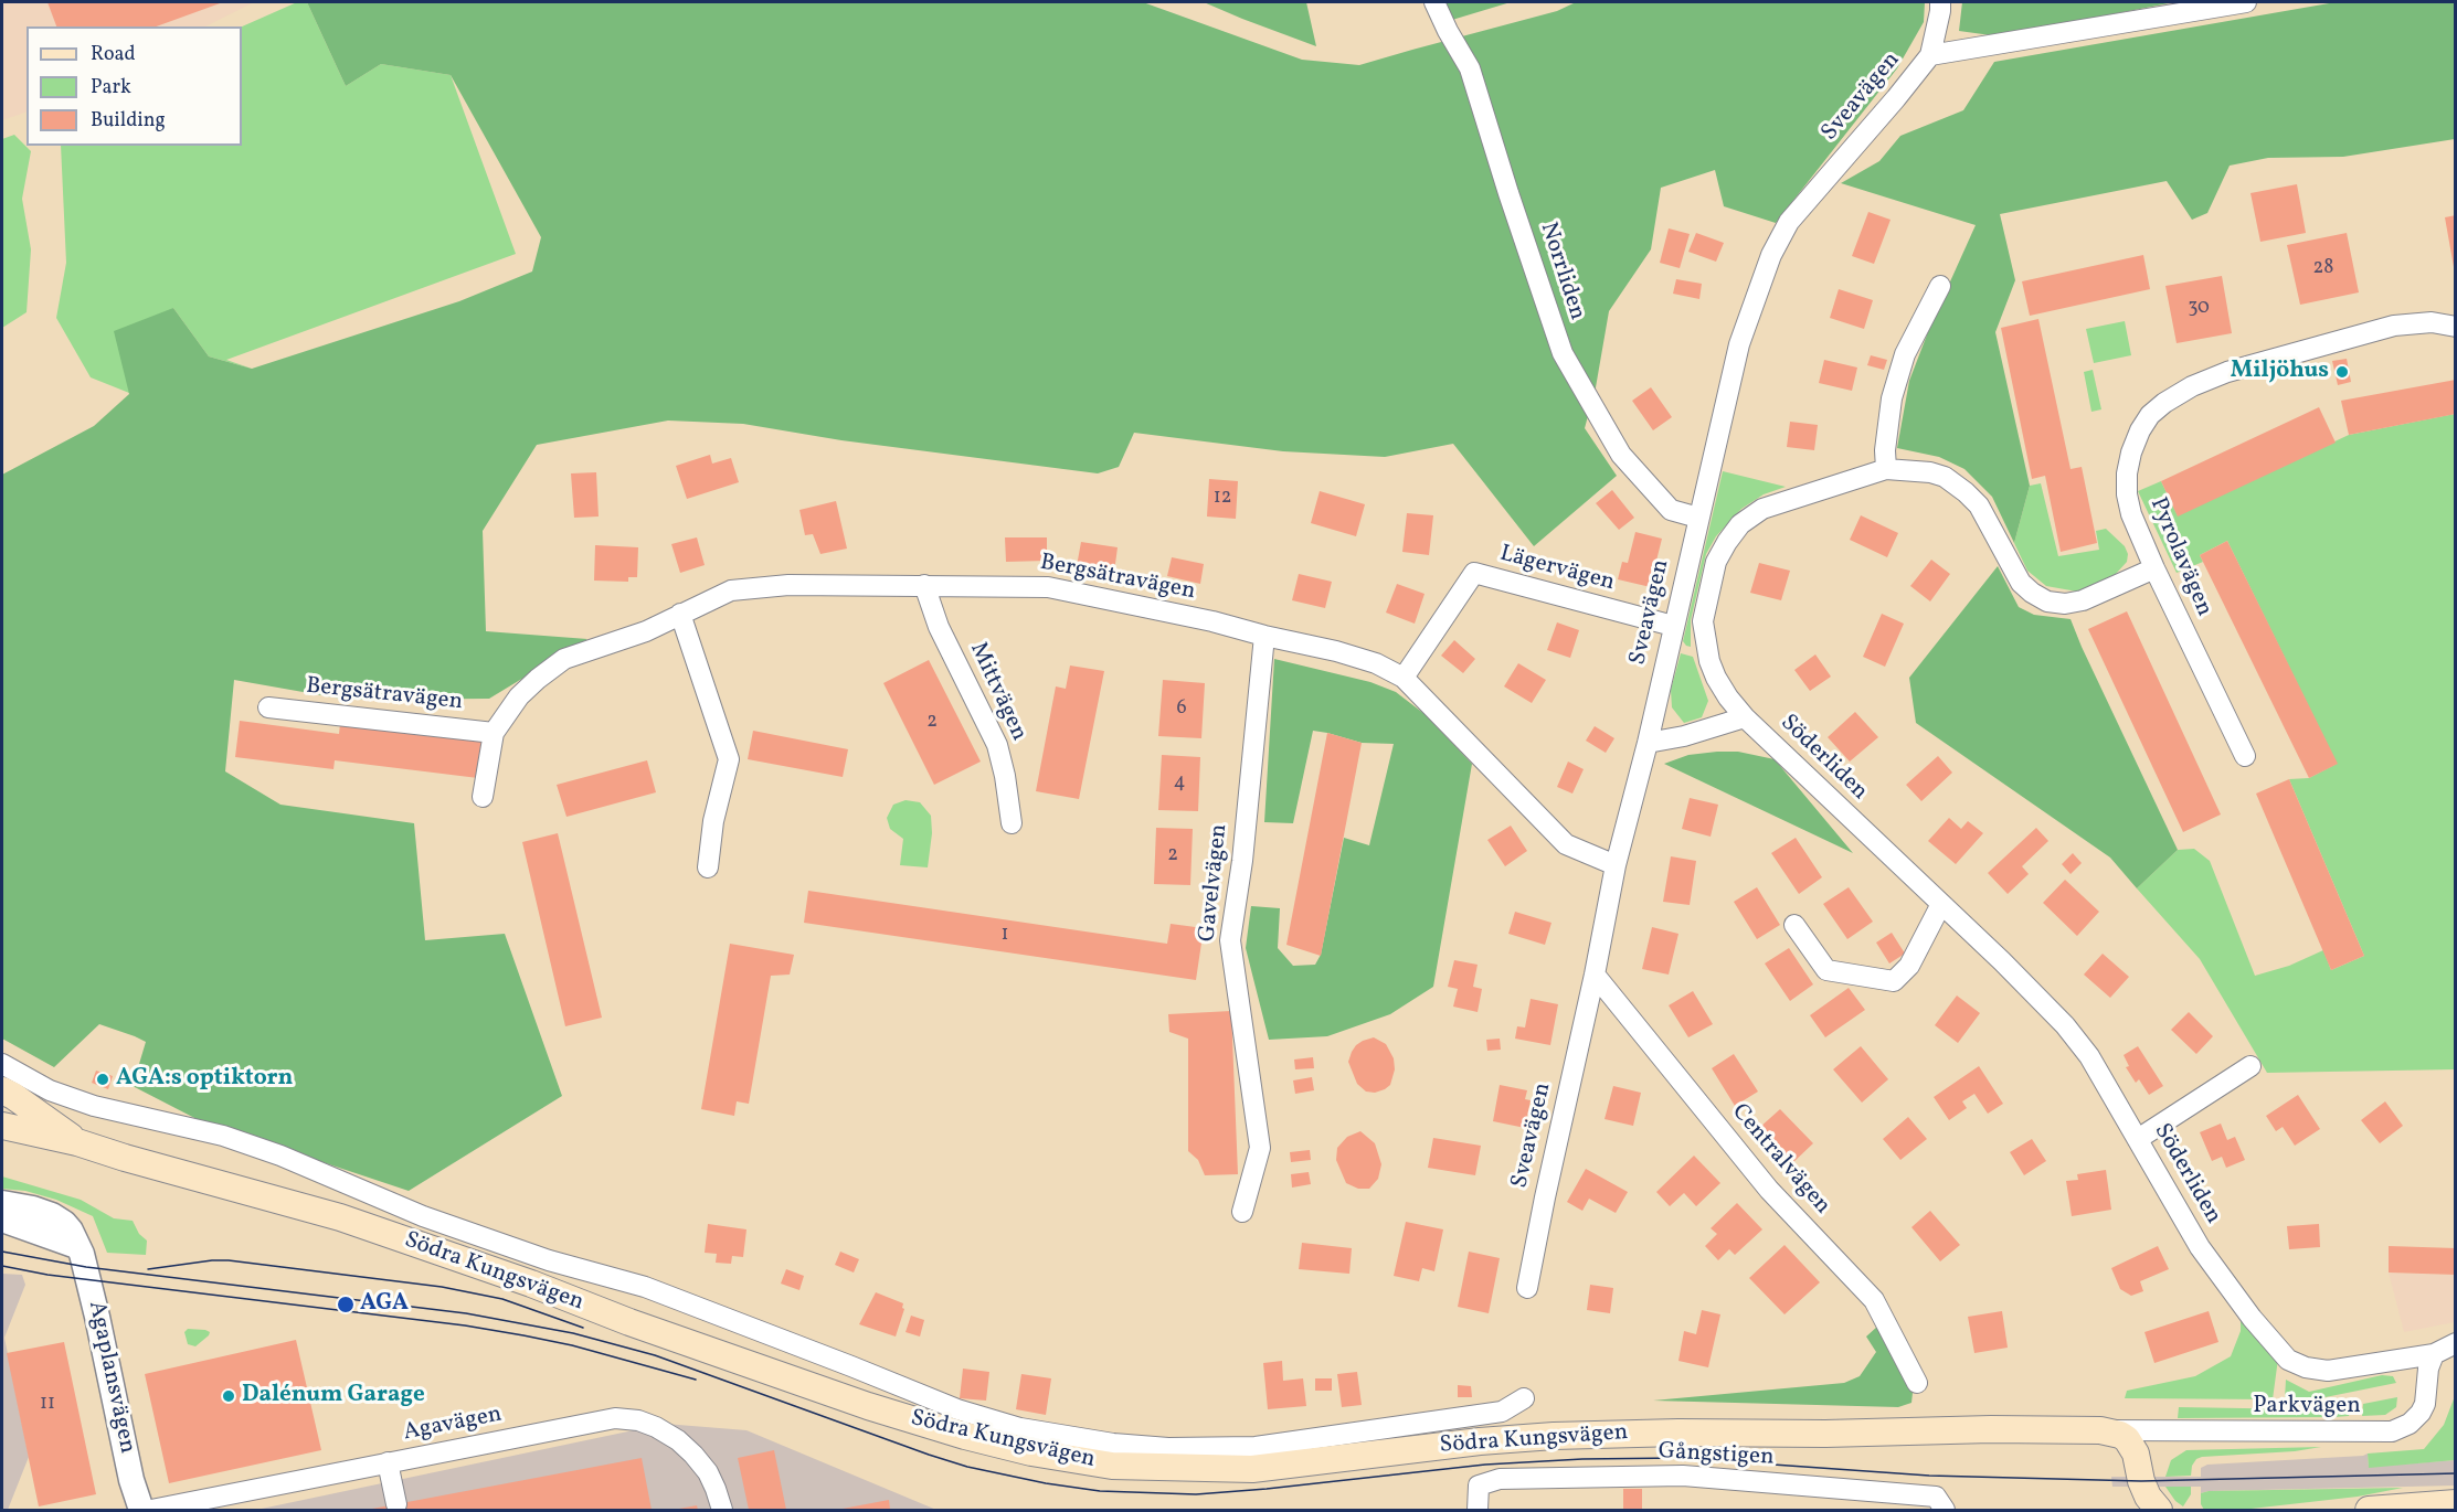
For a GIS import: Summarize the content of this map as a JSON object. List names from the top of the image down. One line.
{"streets":{"main road":["Södra Kungsvägen"],"street":["Sveavägen","Norrliden","Pyrolavägen","Lägervägen","Bergsätravägen","Mittvägen","Söderliden","Gavelvägen","Centralvägen","Agaplansvägen","Parkvägen","Agavägen","Gångstigen"]},"crossings":[["Sveavägen","Norrliden"],["Sveavägen","Lägervägen"],["Sveavägen","Bergsätravägen"],["Sveavägen","Söderliden"],["Sveavägen","Centralvägen"],["Lägervägen","Bergsätravägen"],["Bergsätravägen","Mittvägen"],["Bergsätravägen","Gavelvägen"],["Söderliden","Parkvägen"],["Södra Kungsvägen","Parkvägen"]],"places":["Miljöhus","AGA:s optiktorn","AGA","Dalénum Garage"],"house_numbers":["28","30","12","6","2","4","2","1","11"],"legend":["Road","Park","Building"]}
